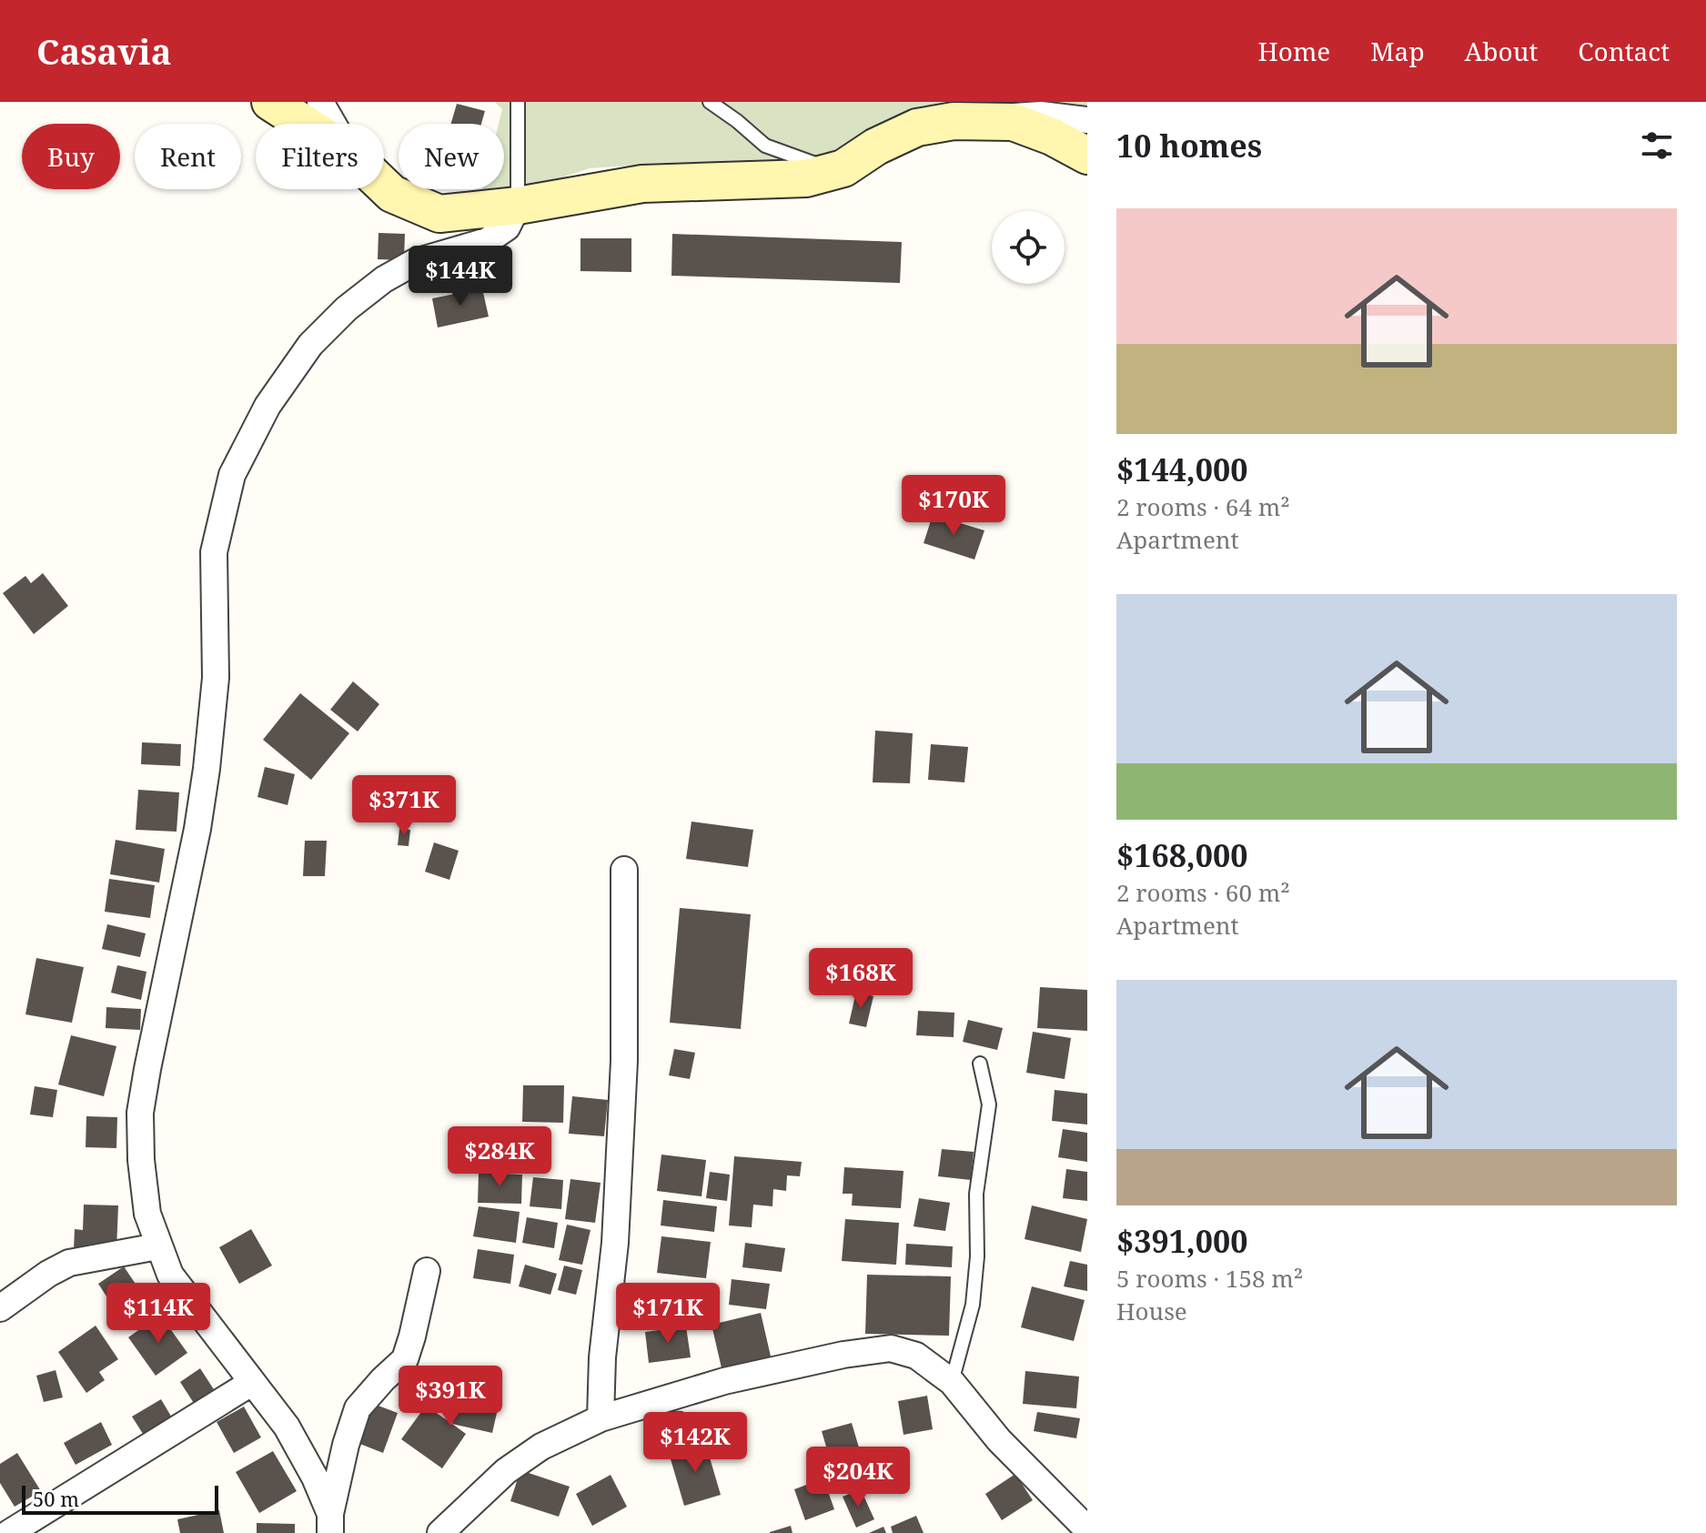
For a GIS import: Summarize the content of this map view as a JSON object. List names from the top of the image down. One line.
{"scale_bar":"50 m","page":{"header":"Casavia","nav":["Home","Map","About","Contact"],"heading":"10 homes","chip":["Buy","Rent","Filters","New"],"list":[{"name":"$144,000","note":"2 rooms · 64 m² · Apartment"},{"name":"$168,000","note":"2 rooms · 60 m² · Apartment"},{"name":"$391,000","note":"5 rooms · 158 m² · House"}],"price":["$144K","$170K","$371K","$168K","$284K","$114K","$171K","$391K","$142K","$204K"],"scale":"50 m"}}
